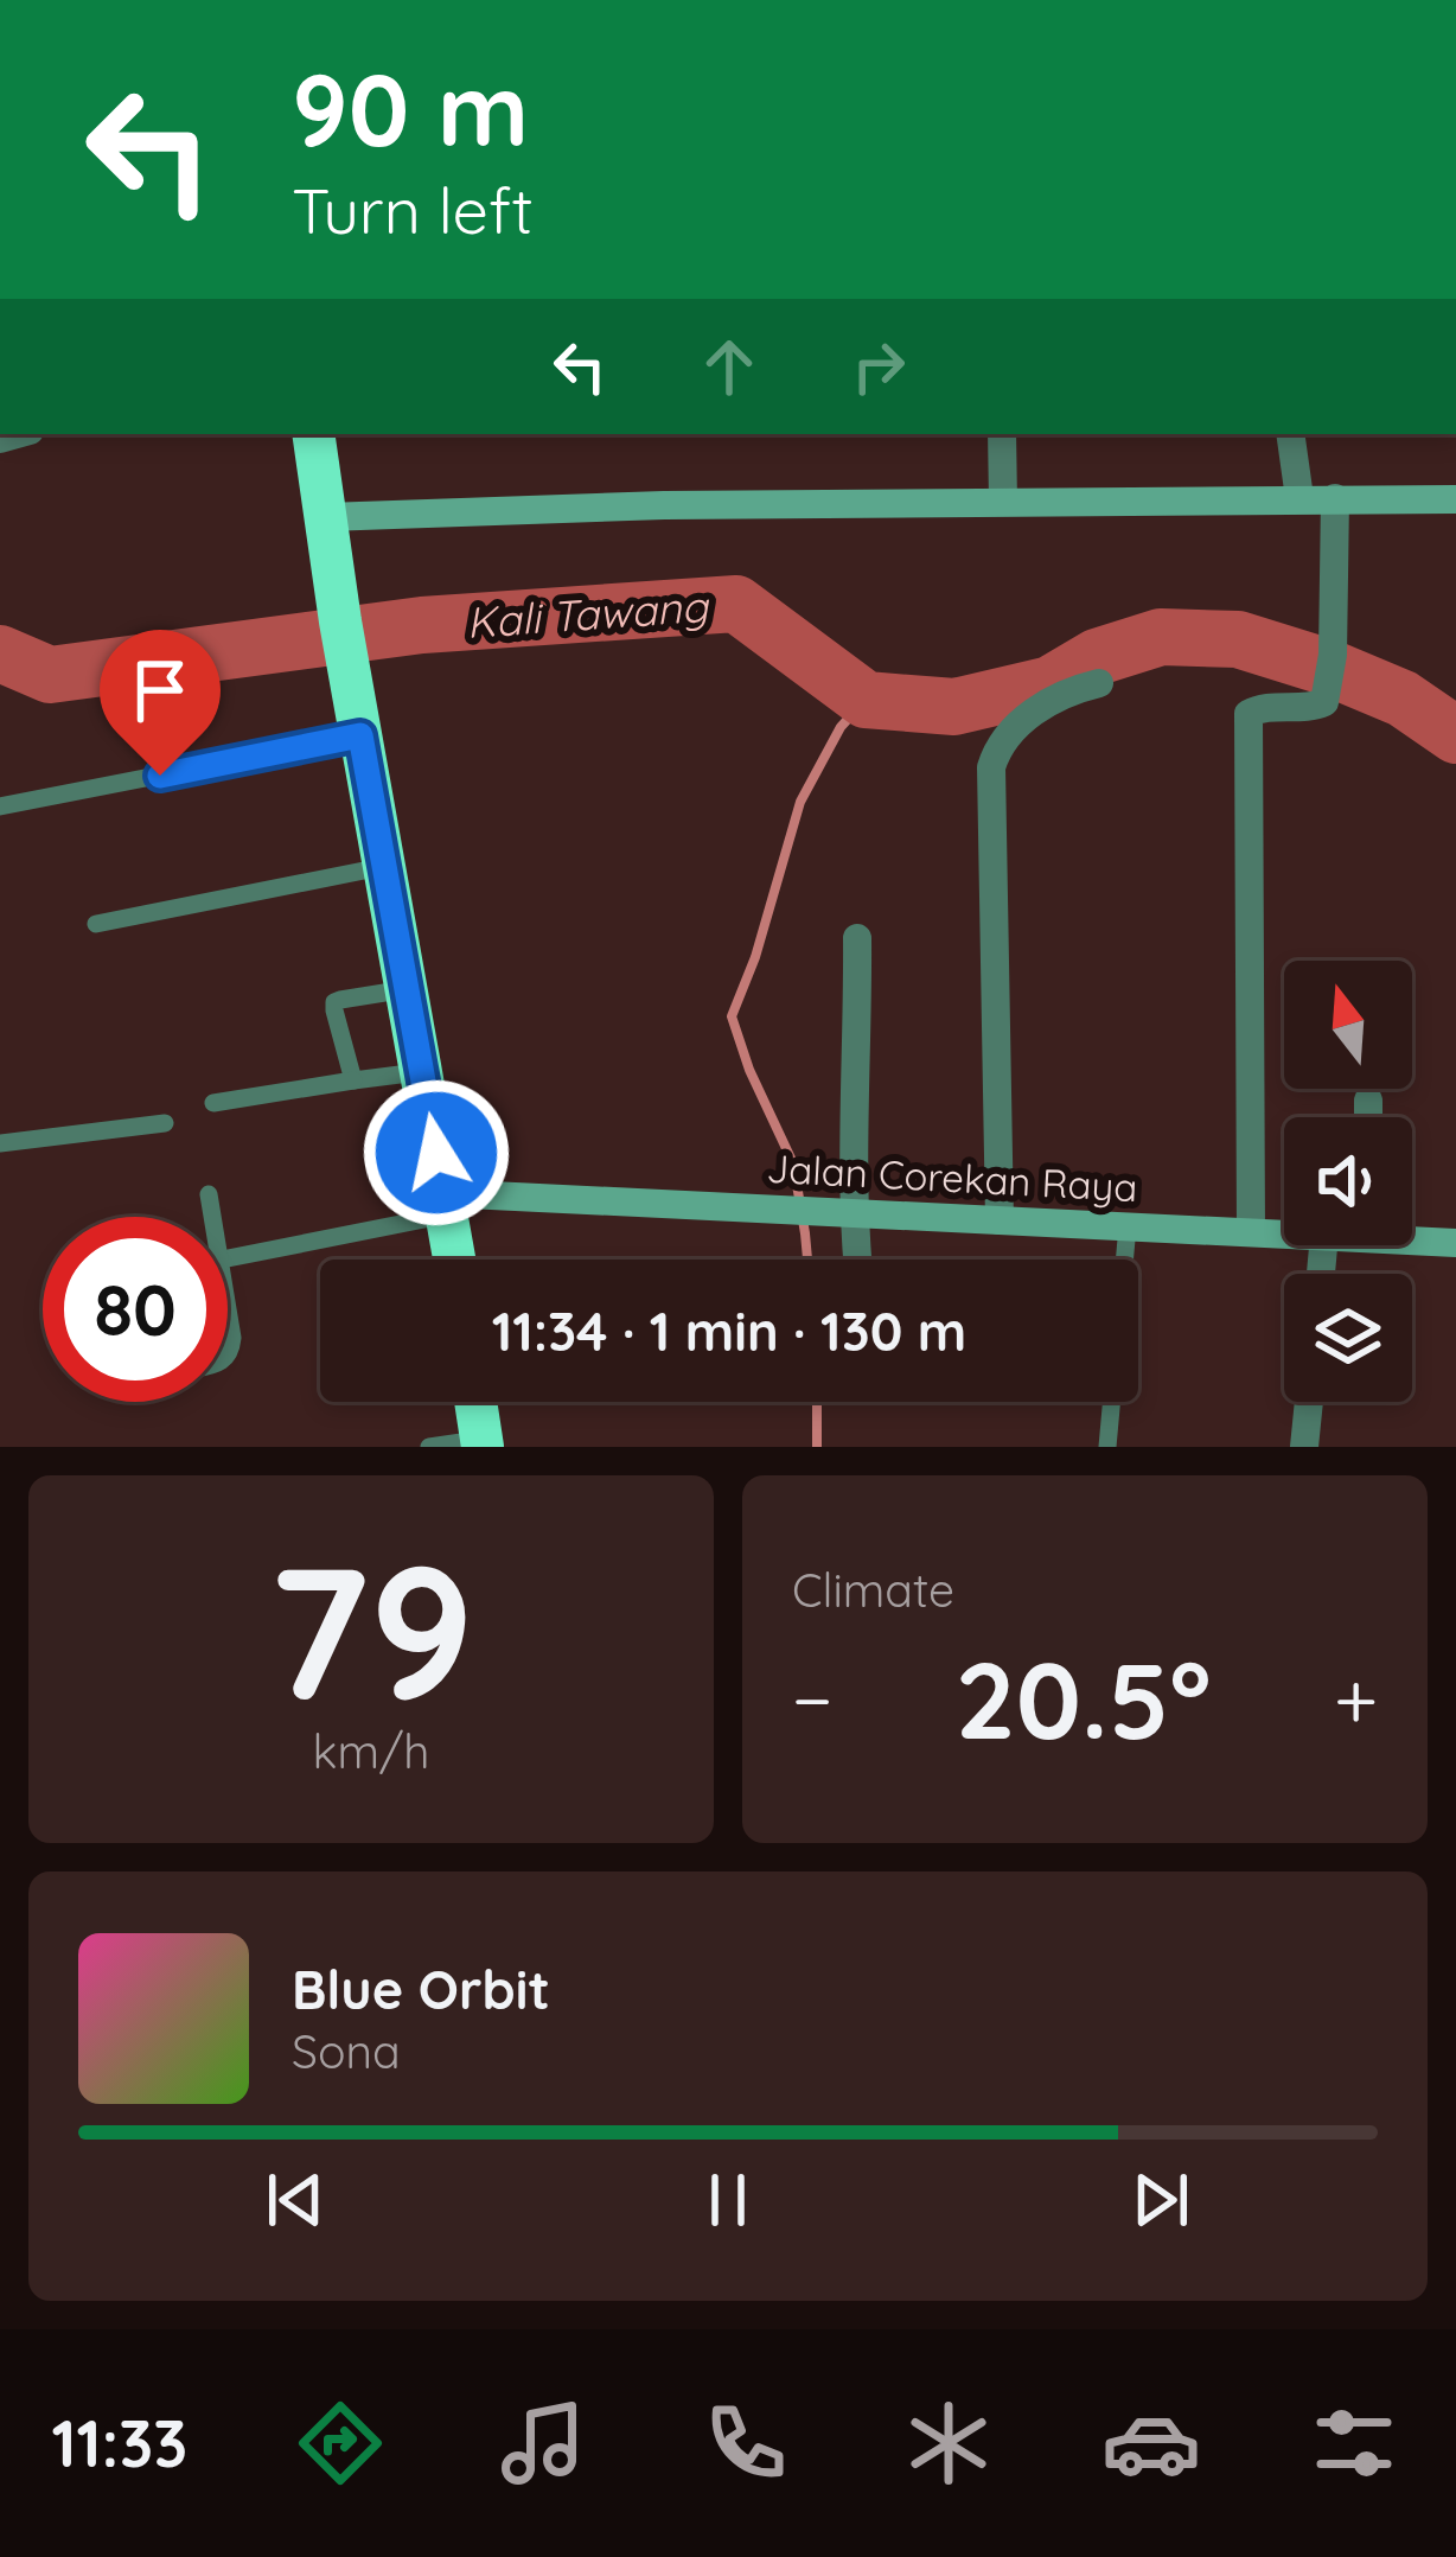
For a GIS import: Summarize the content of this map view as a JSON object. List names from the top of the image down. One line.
{"streets":{"street":["Jalan Corekan Raya"]},"water":["Kali Tawang"],"north":"top","page":{"turn":["90 m","Turn left"],"limit":"80","trip":"11:34 · 1 min · 130 m","tile":[["79","km/h"],"Climate"],"heat":["−","20.5°","+"],"song":["Blue Orbit","Sona"],"tabs":"11:33"}}
